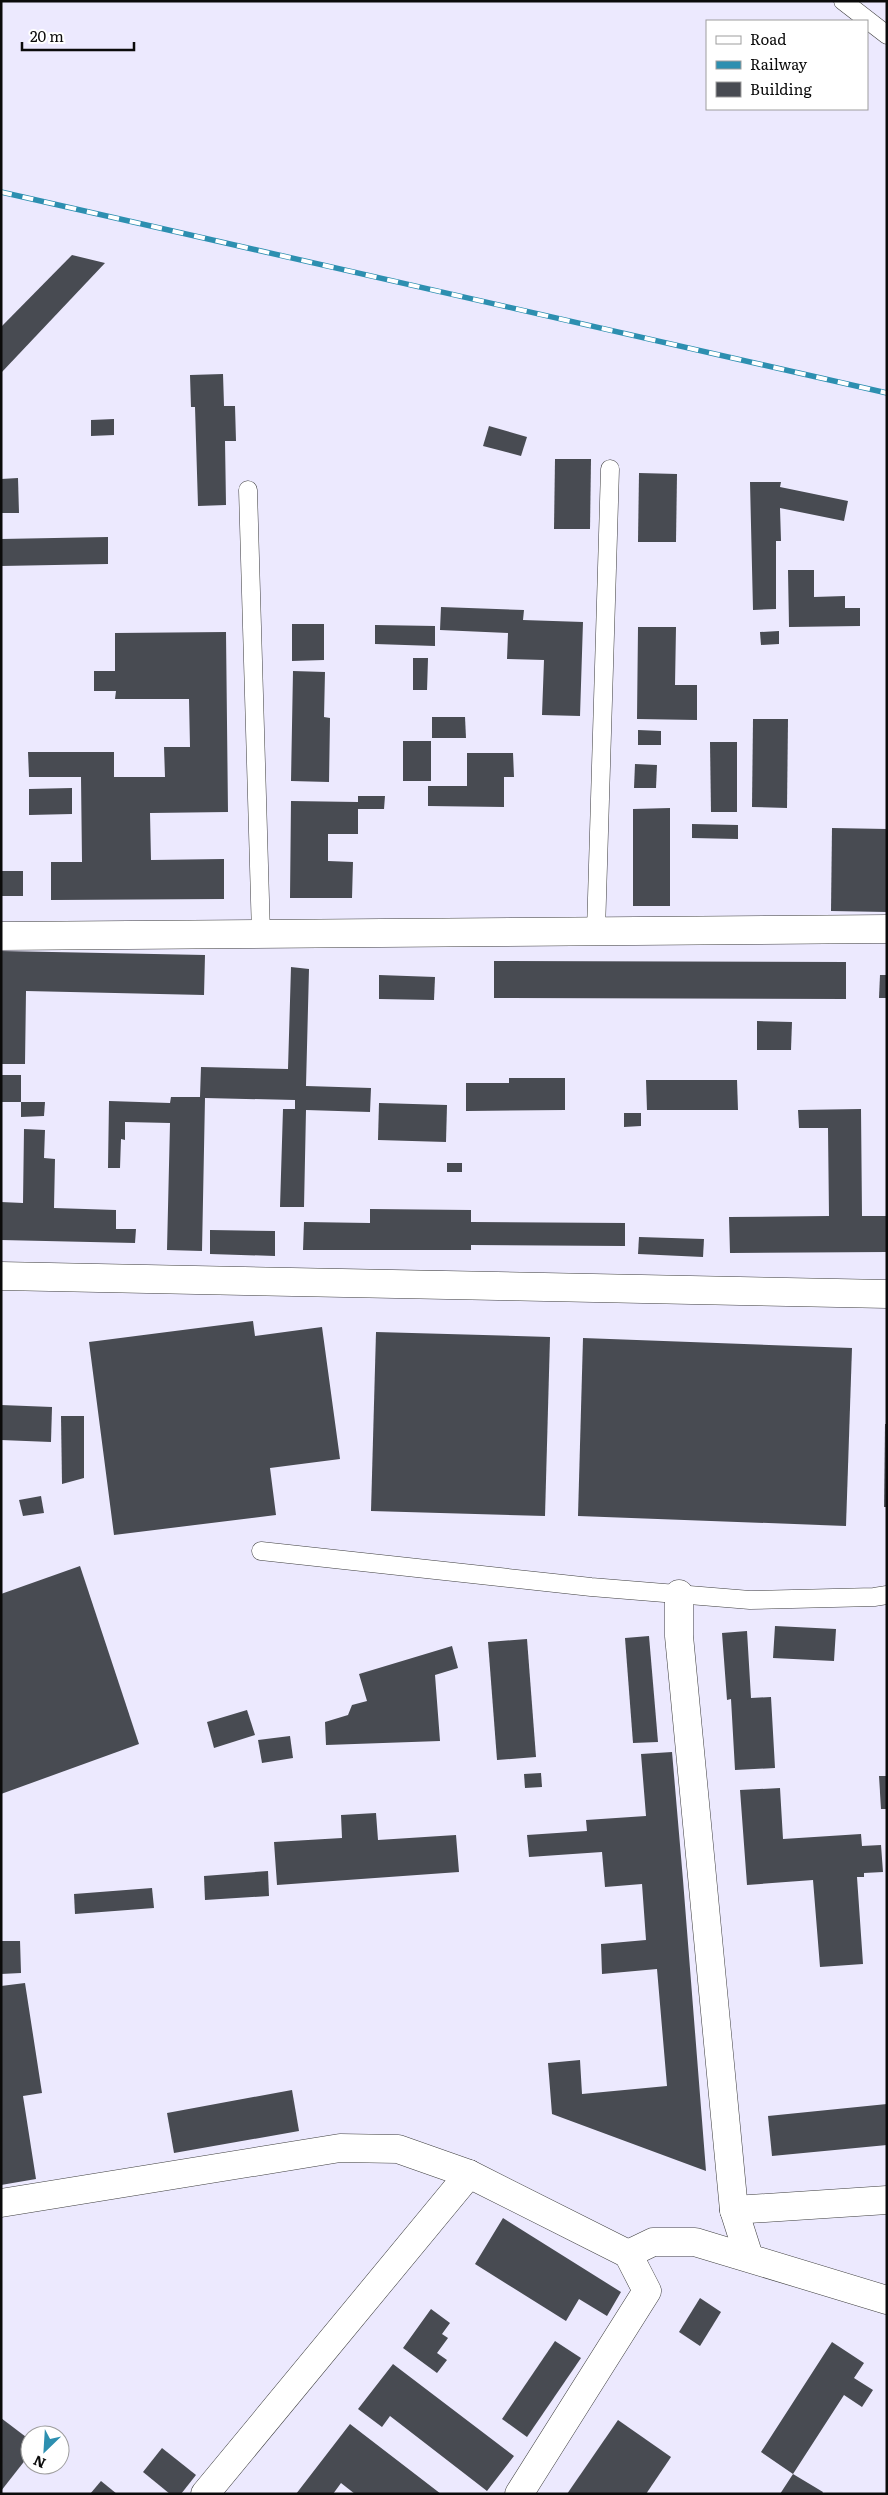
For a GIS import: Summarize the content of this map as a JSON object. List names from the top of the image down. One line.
{"legend":["Road","Railway","Building"],"scale_bar":"20 m","north":"bottom left"}
